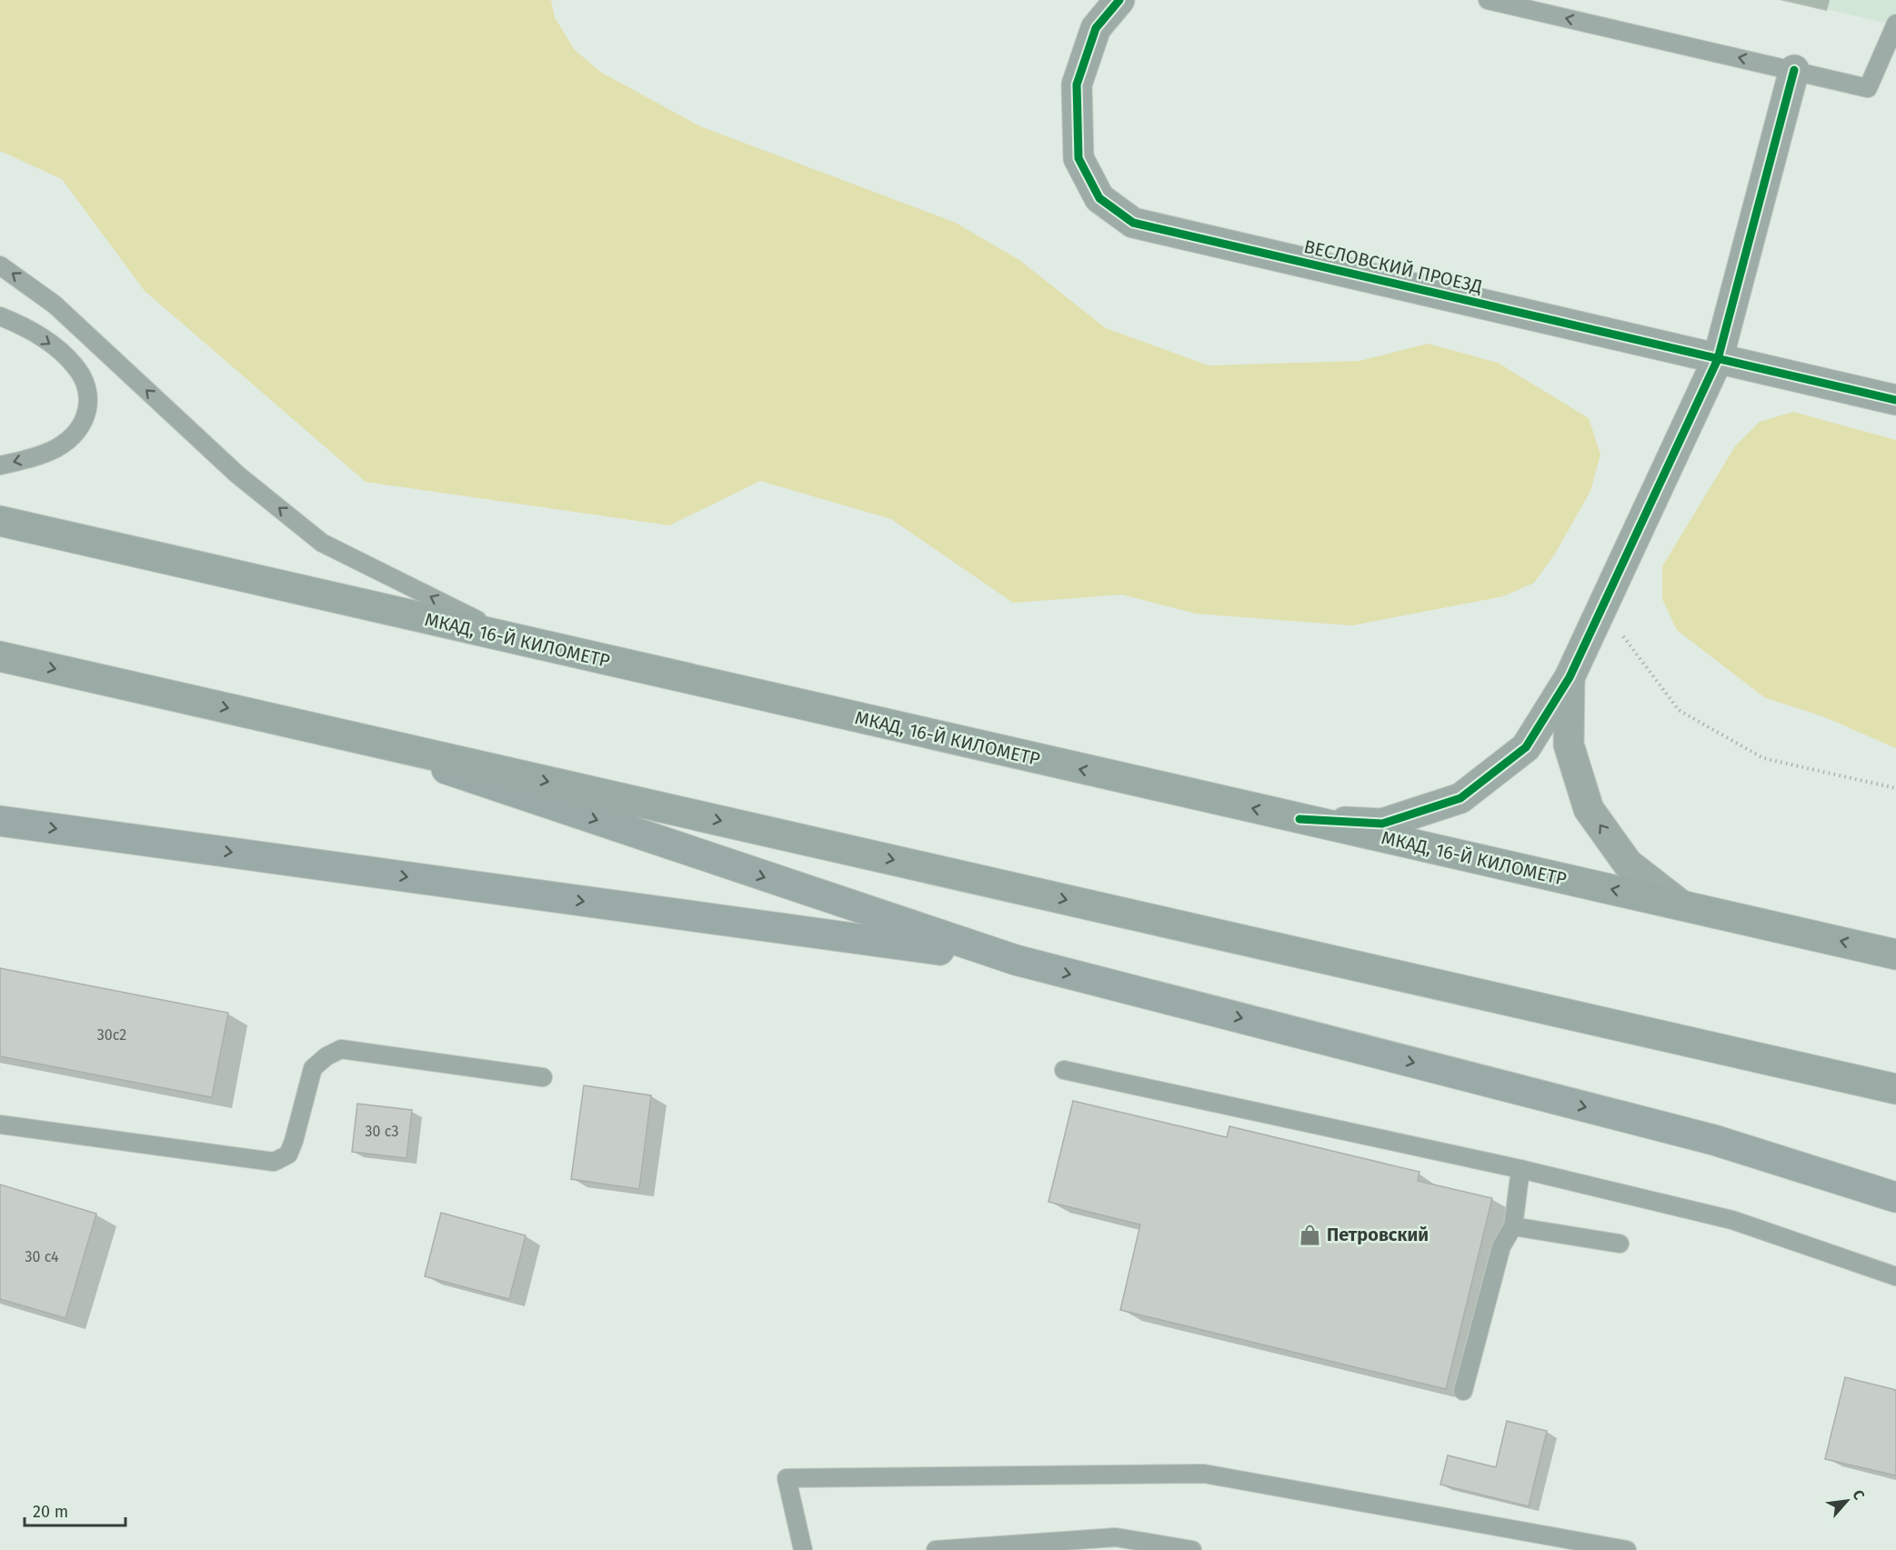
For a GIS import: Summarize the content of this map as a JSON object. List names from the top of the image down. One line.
{"streets":{"highway":["МКАД, 16-Й КИЛОМЕТР"],"street":["ВЕСЛОВСКИЙ ПРОЕЗД"]},"places":{"shop":["Петровский"]},"house_numbers":["30с2","30 с3","30 с4"],"scale_bar":"20 m","north":"top right"}
